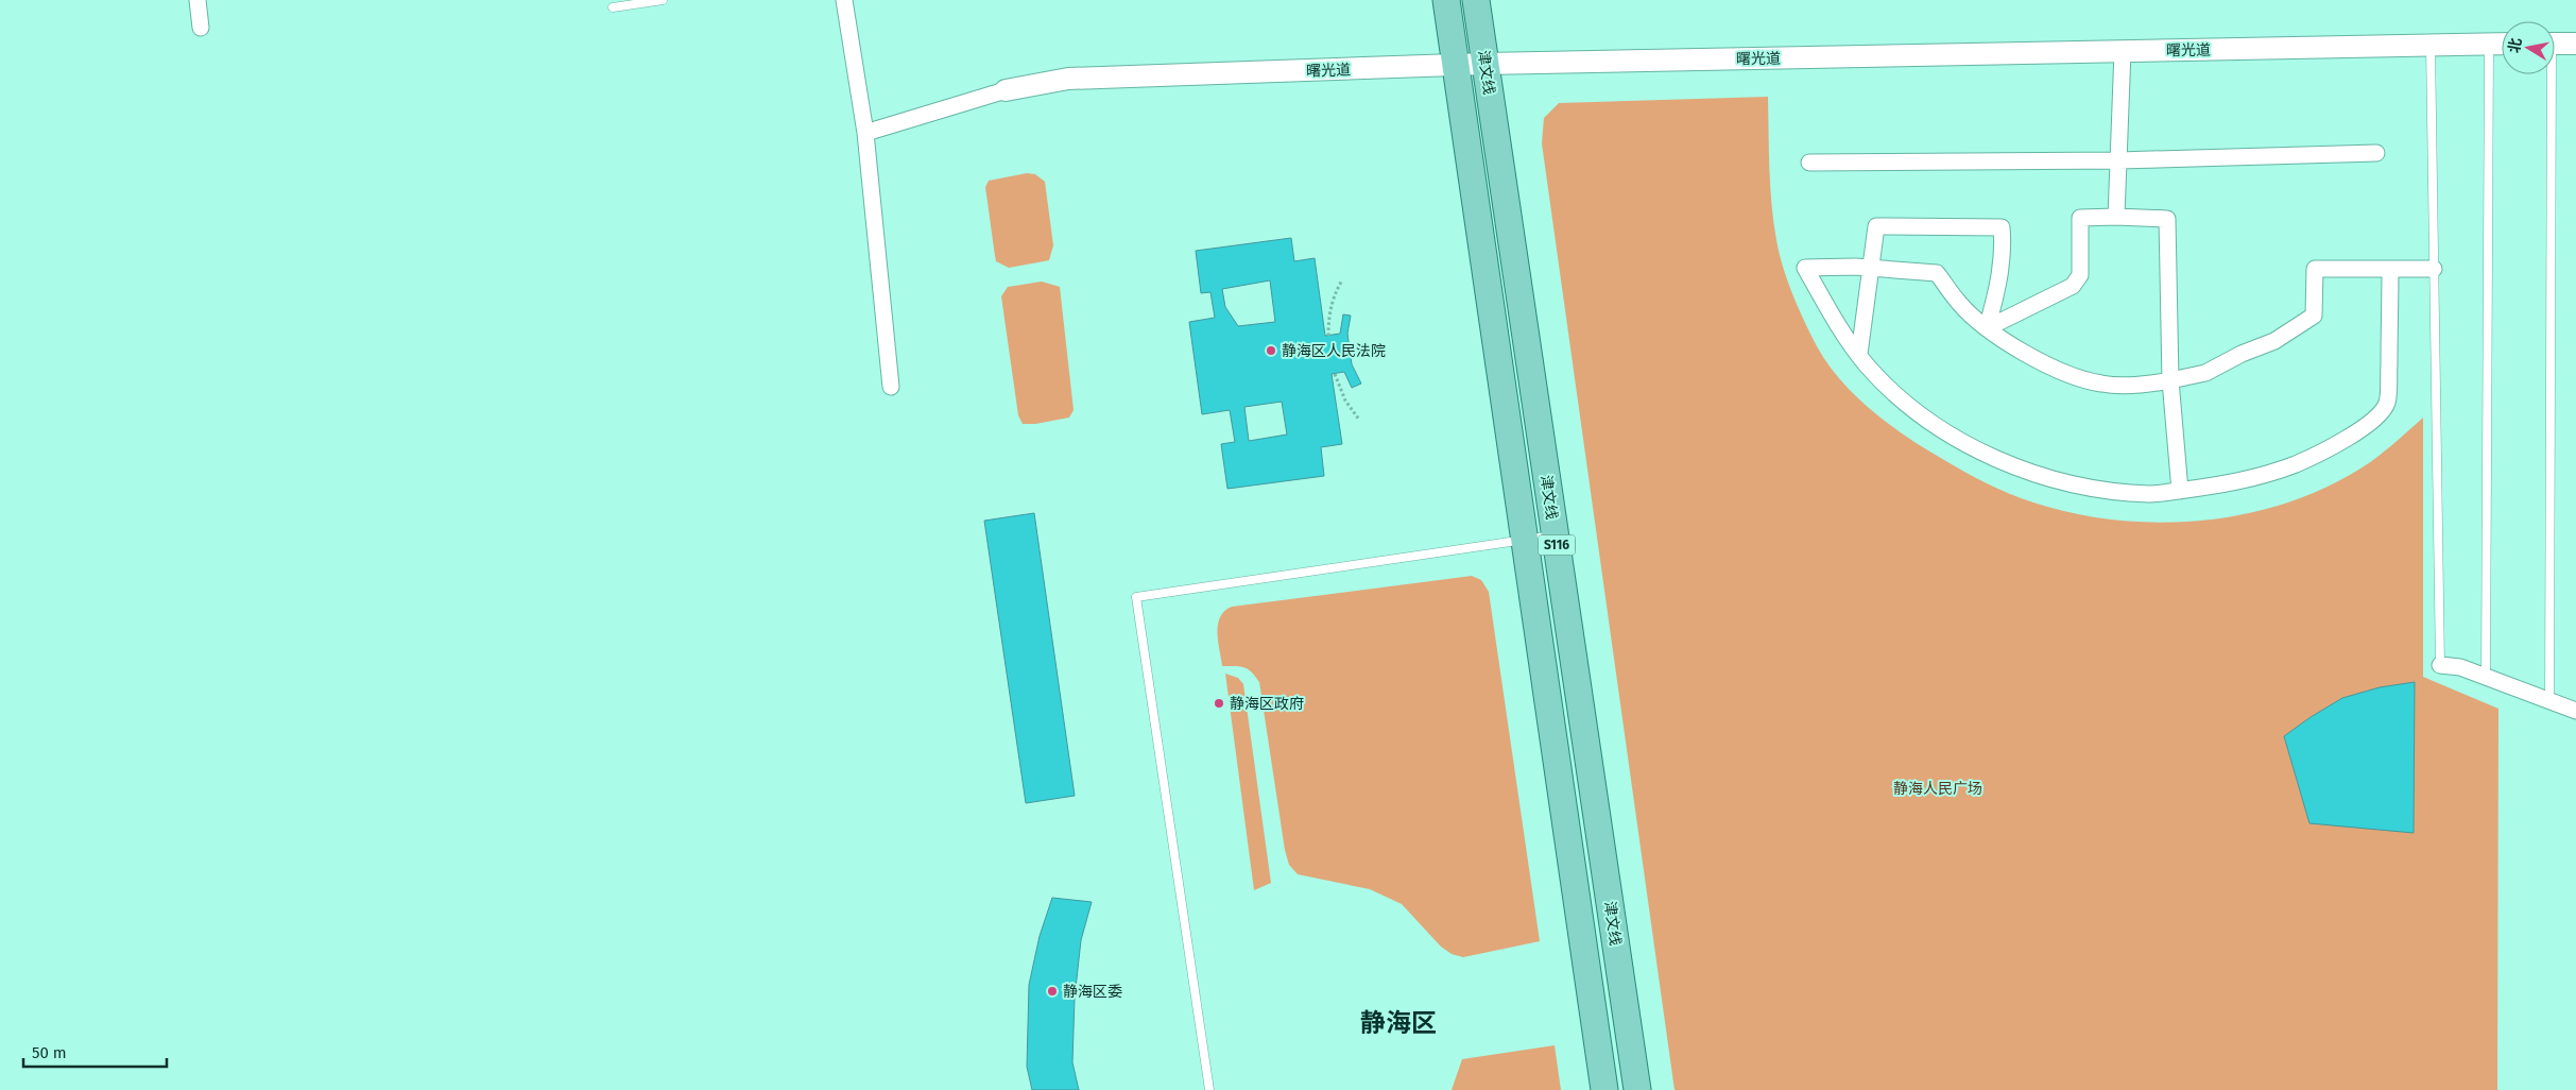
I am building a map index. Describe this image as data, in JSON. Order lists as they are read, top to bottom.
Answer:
{
  "streets": {
    "main road": ["津文线", "S116"],
    "street": ["曙光道"]
  },
  "crossings": [
    ["曙光道", "津文线"]
  ],
  "districts": ["静海区"],
  "parks": ["静海人民广场"],
  "places": ["静海区人民法院", "静海区政府", "静海区委"],
  "scale_bar": "50 m",
  "north": "left"
}
